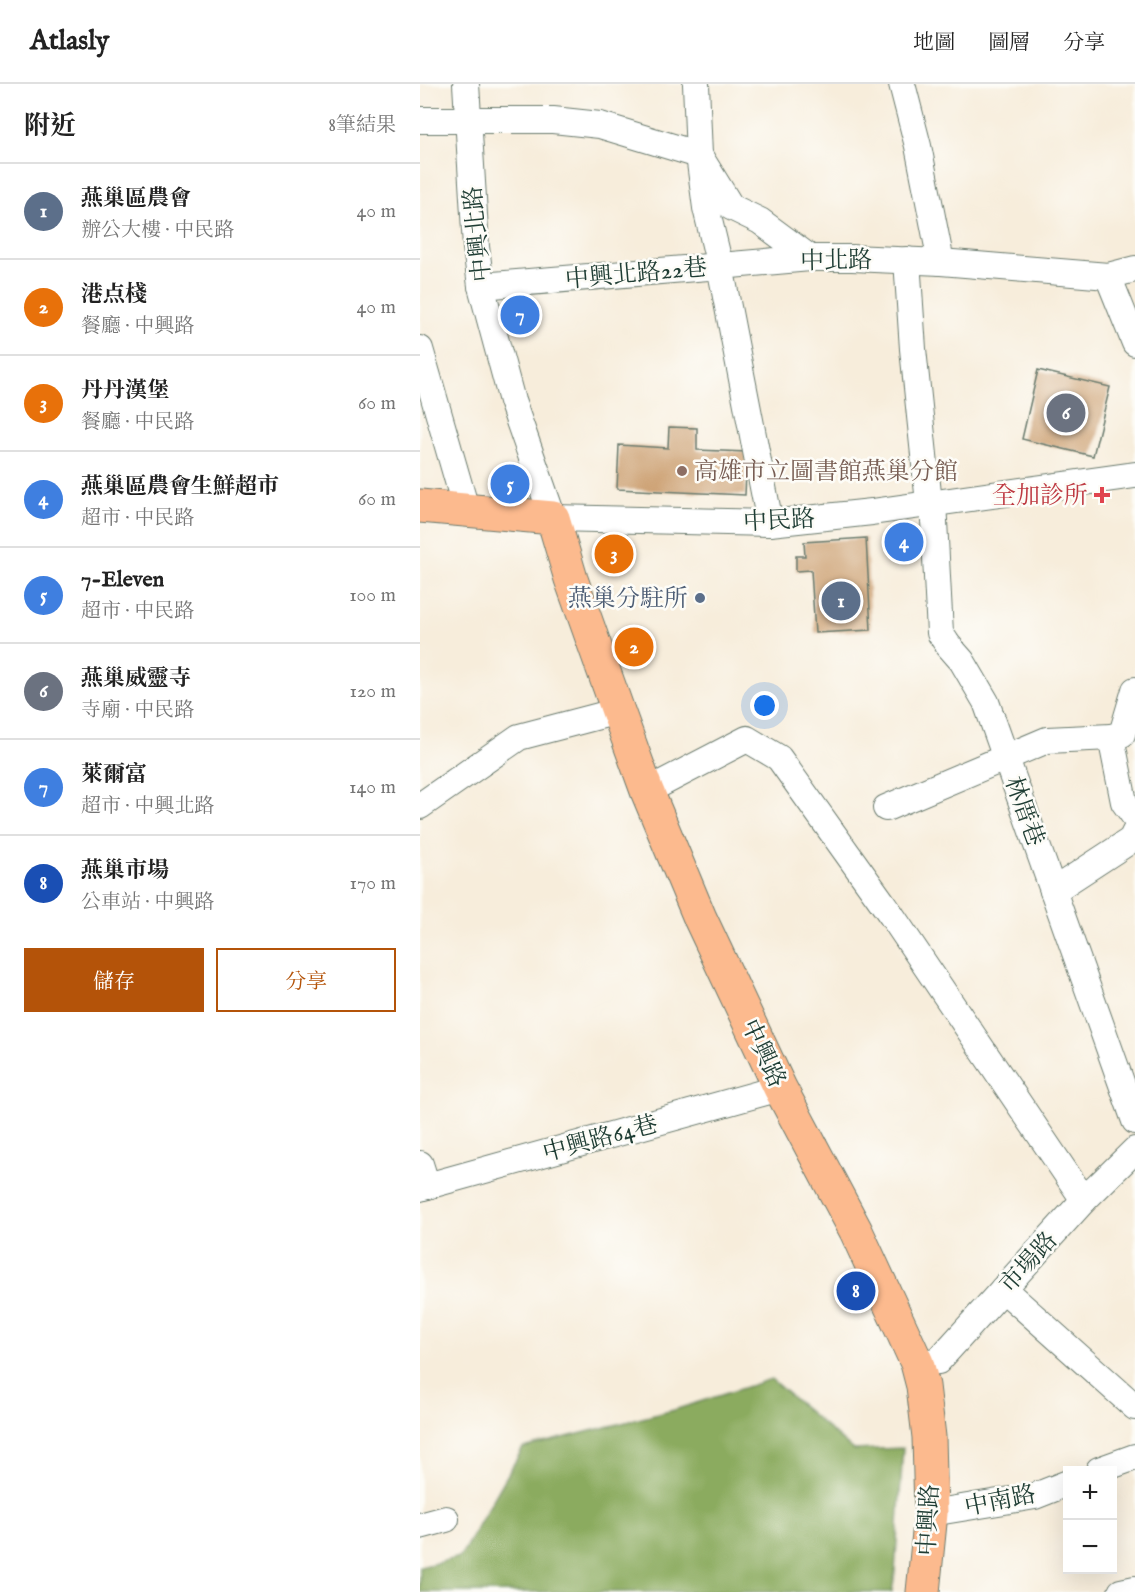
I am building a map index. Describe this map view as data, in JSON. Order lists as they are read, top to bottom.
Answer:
{
  "streets": {
    "main road": ["中民路", "中興路"],
    "street": [
      "中興北路",
      "中北路",
      "中興北路22巷",
      "林厝巷",
      "中興路64巷",
      "市場路",
      "中南路"
    ]
  },
  "crossings": [
    ["中興北路", "中興北路22巷"],
    ["中興北路", "中民路"],
    ["中興北路", "中興路"],
    ["中北路", "中興北路22巷"],
    ["中北路", "林厝巷"],
    ["中民路", "林厝巷"],
    ["中民路", "中興路"],
    ["中興路", "中興路64巷"],
    ["中興路", "市場路"],
    ["中興路", "中南路"]
  ],
  "places": {
    "other": ["高雄市立圖書館燕巢分館", "燕巢分駐所"],
    "health": ["全加診所"]
  },
  "page": {
    "header": "Atlasly",
    "nav": ["地圖", "圖層", "分享"],
    "heading": ["附近", "8筆結果"],
    "list": [
      {
        "mark": "1",
        "name": "燕巢區農會",
        "note": "辦公大樓 · 中民路",
        "value": "40 m"
      },
      {
        "mark": "2",
        "name": "港点棧",
        "note": "餐廳 · 中興路",
        "value": "40 m"
      },
      {
        "mark": "3",
        "name": "丹丹漢堡",
        "note": "餐廳 · 中民路",
        "value": "60 m"
      },
      {
        "mark": "4",
        "name": "燕巢區農會生鮮超市",
        "note": "超市 · 中民路",
        "value": "60 m"
      },
      {
        "mark": "5",
        "name": "7-Eleven",
        "note": "超市 · 中民路",
        "value": "100 m"
      },
      {
        "mark": "6",
        "name": "燕巢威靈寺",
        "note": "寺廟 · 中民路",
        "value": "120 m"
      },
      {
        "mark": "7",
        "name": "萊爾富",
        "note": "超市 · 中興北路",
        "value": "140 m"
      },
      {
        "mark": "8",
        "name": "燕巢市場",
        "note": "公車站 · 中興路",
        "value": "170 m"
      }
    ],
    "pins": [
      "7",
      "6",
      "5",
      "4",
      "3",
      "1",
      "2",
      "8"
    ],
    "buttons": ["儲存", "分享"],
    "map_buttons": ["+", "−"]
  }
}
